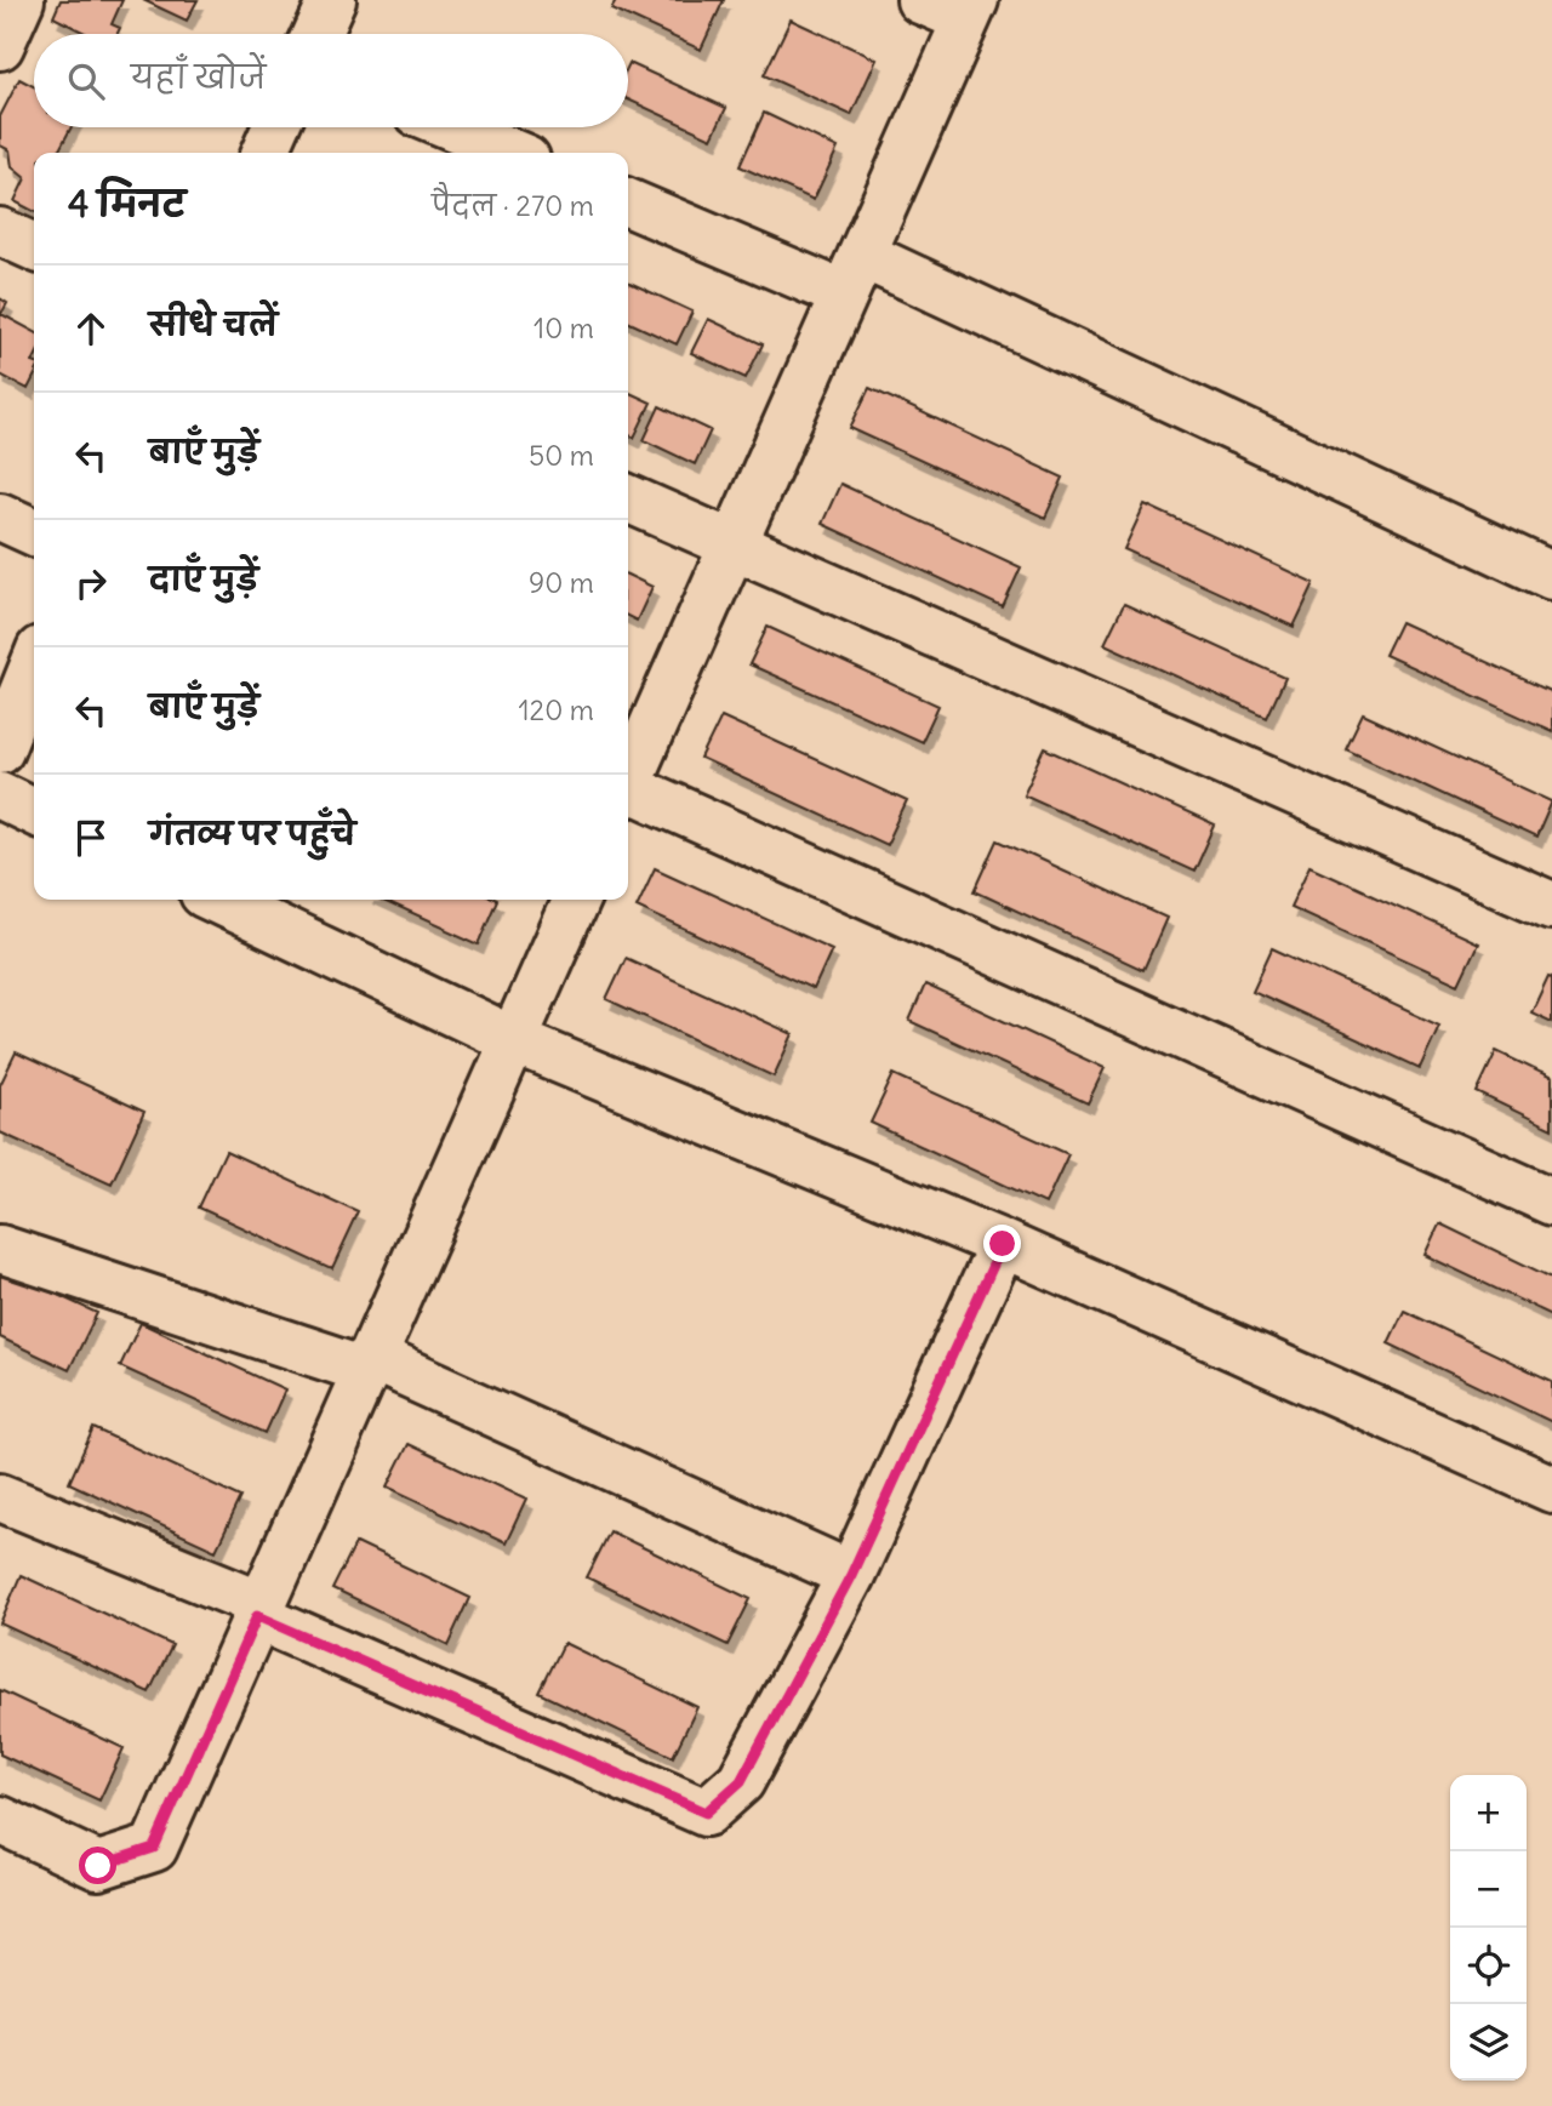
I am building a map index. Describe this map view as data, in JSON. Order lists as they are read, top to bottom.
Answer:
{
  "page": {
    "search": "यहाँ खोजें",
    "heading": ["4 मिनट", "पैदल · 270 m"],
    "list": [
      ["सीधे चलें", "10 m"],
      ["बाएँ मुड़ें", "50 m"],
      ["दाएँ मुड़ें", "90 m"],
      ["बाएँ मुड़ें", "120 m"],
      "गंतव्य पर पहुँचे"
    ],
    "map_buttons": ["+", "−"]
  }
}
